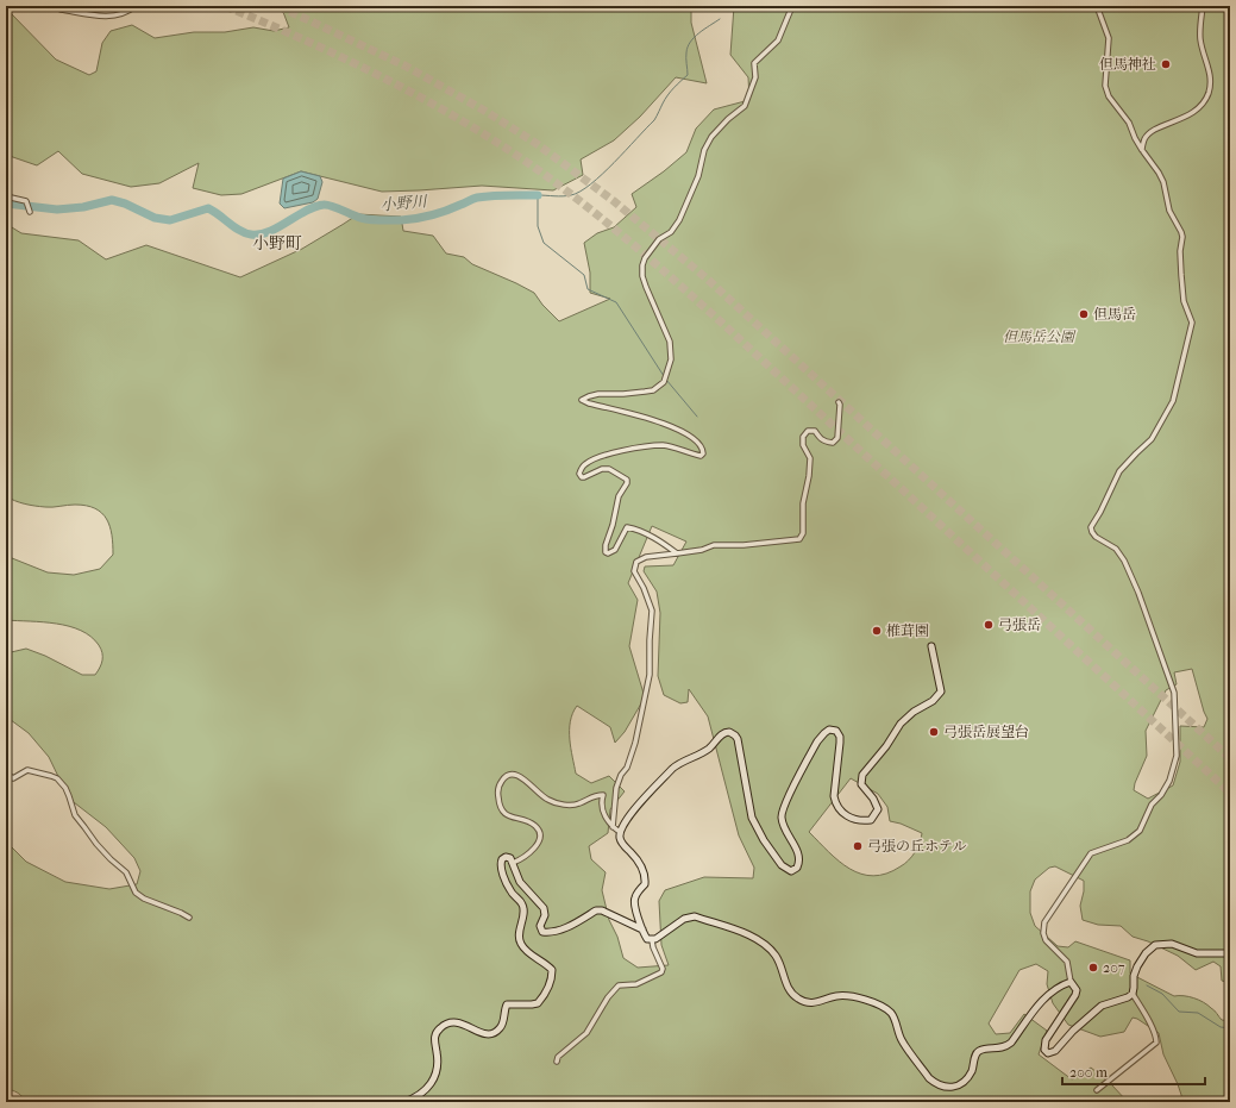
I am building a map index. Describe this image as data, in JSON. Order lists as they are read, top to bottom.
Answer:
{
  "districts": ["小野町"],
  "water": ["小野川"],
  "parks": ["但馬岳公園"],
  "places": [
    "但馬神社",
    "但馬岳",
    "弓張岳",
    "椎茸園",
    "弓張岳展望台",
    "弓張の丘ホテル",
    "207"
  ],
  "scale_bar": "200 m"
}
